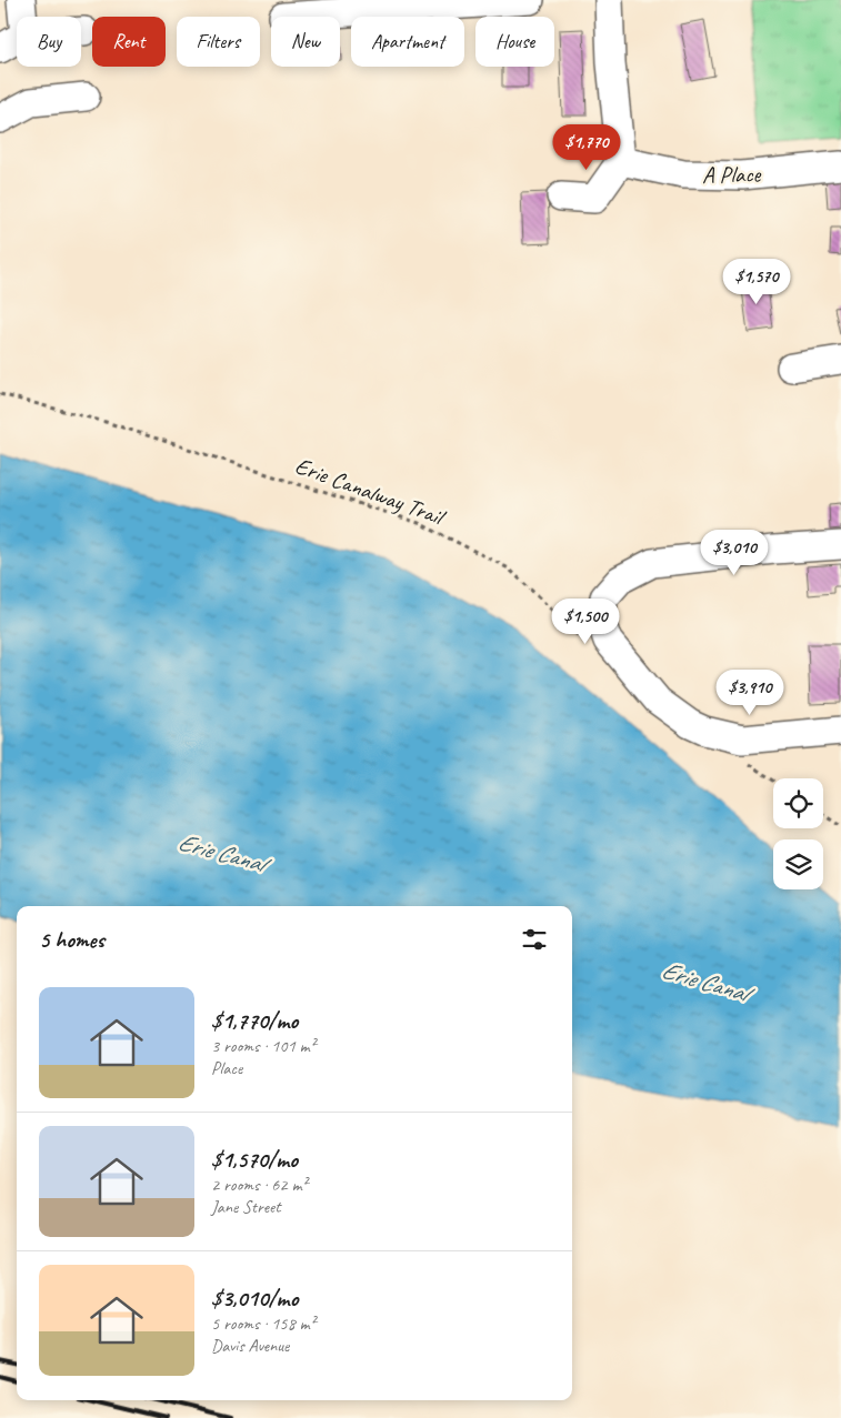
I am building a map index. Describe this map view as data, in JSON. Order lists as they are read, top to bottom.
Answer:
{
  "streets": {
    "street": ["A Place"],
    "path": ["Erie Canalway Trail"]
  },
  "water": ["Erie Canal"],
  "page": {
    "chip": [
      "Buy",
      "Rent",
      "Filters",
      "New",
      "Apartment",
      "House"
    ],
    "price": [
      "$1,770",
      "$1,570",
      "$3,010",
      "$1,500",
      "$3,910"
    ],
    "heading": "5 homes",
    "list": [
      {
        "name": "$1,770/mo",
        "note": "3 rooms · 101 m² · Place"
      },
      {
        "name": "$1,570/mo",
        "note": "2 rooms · 62 m² · Jane Street"
      },
      {
        "name": "$3,010/mo",
        "note": "5 rooms · 158 m² · Davis Avenue"
      }
    ]
  }
}
